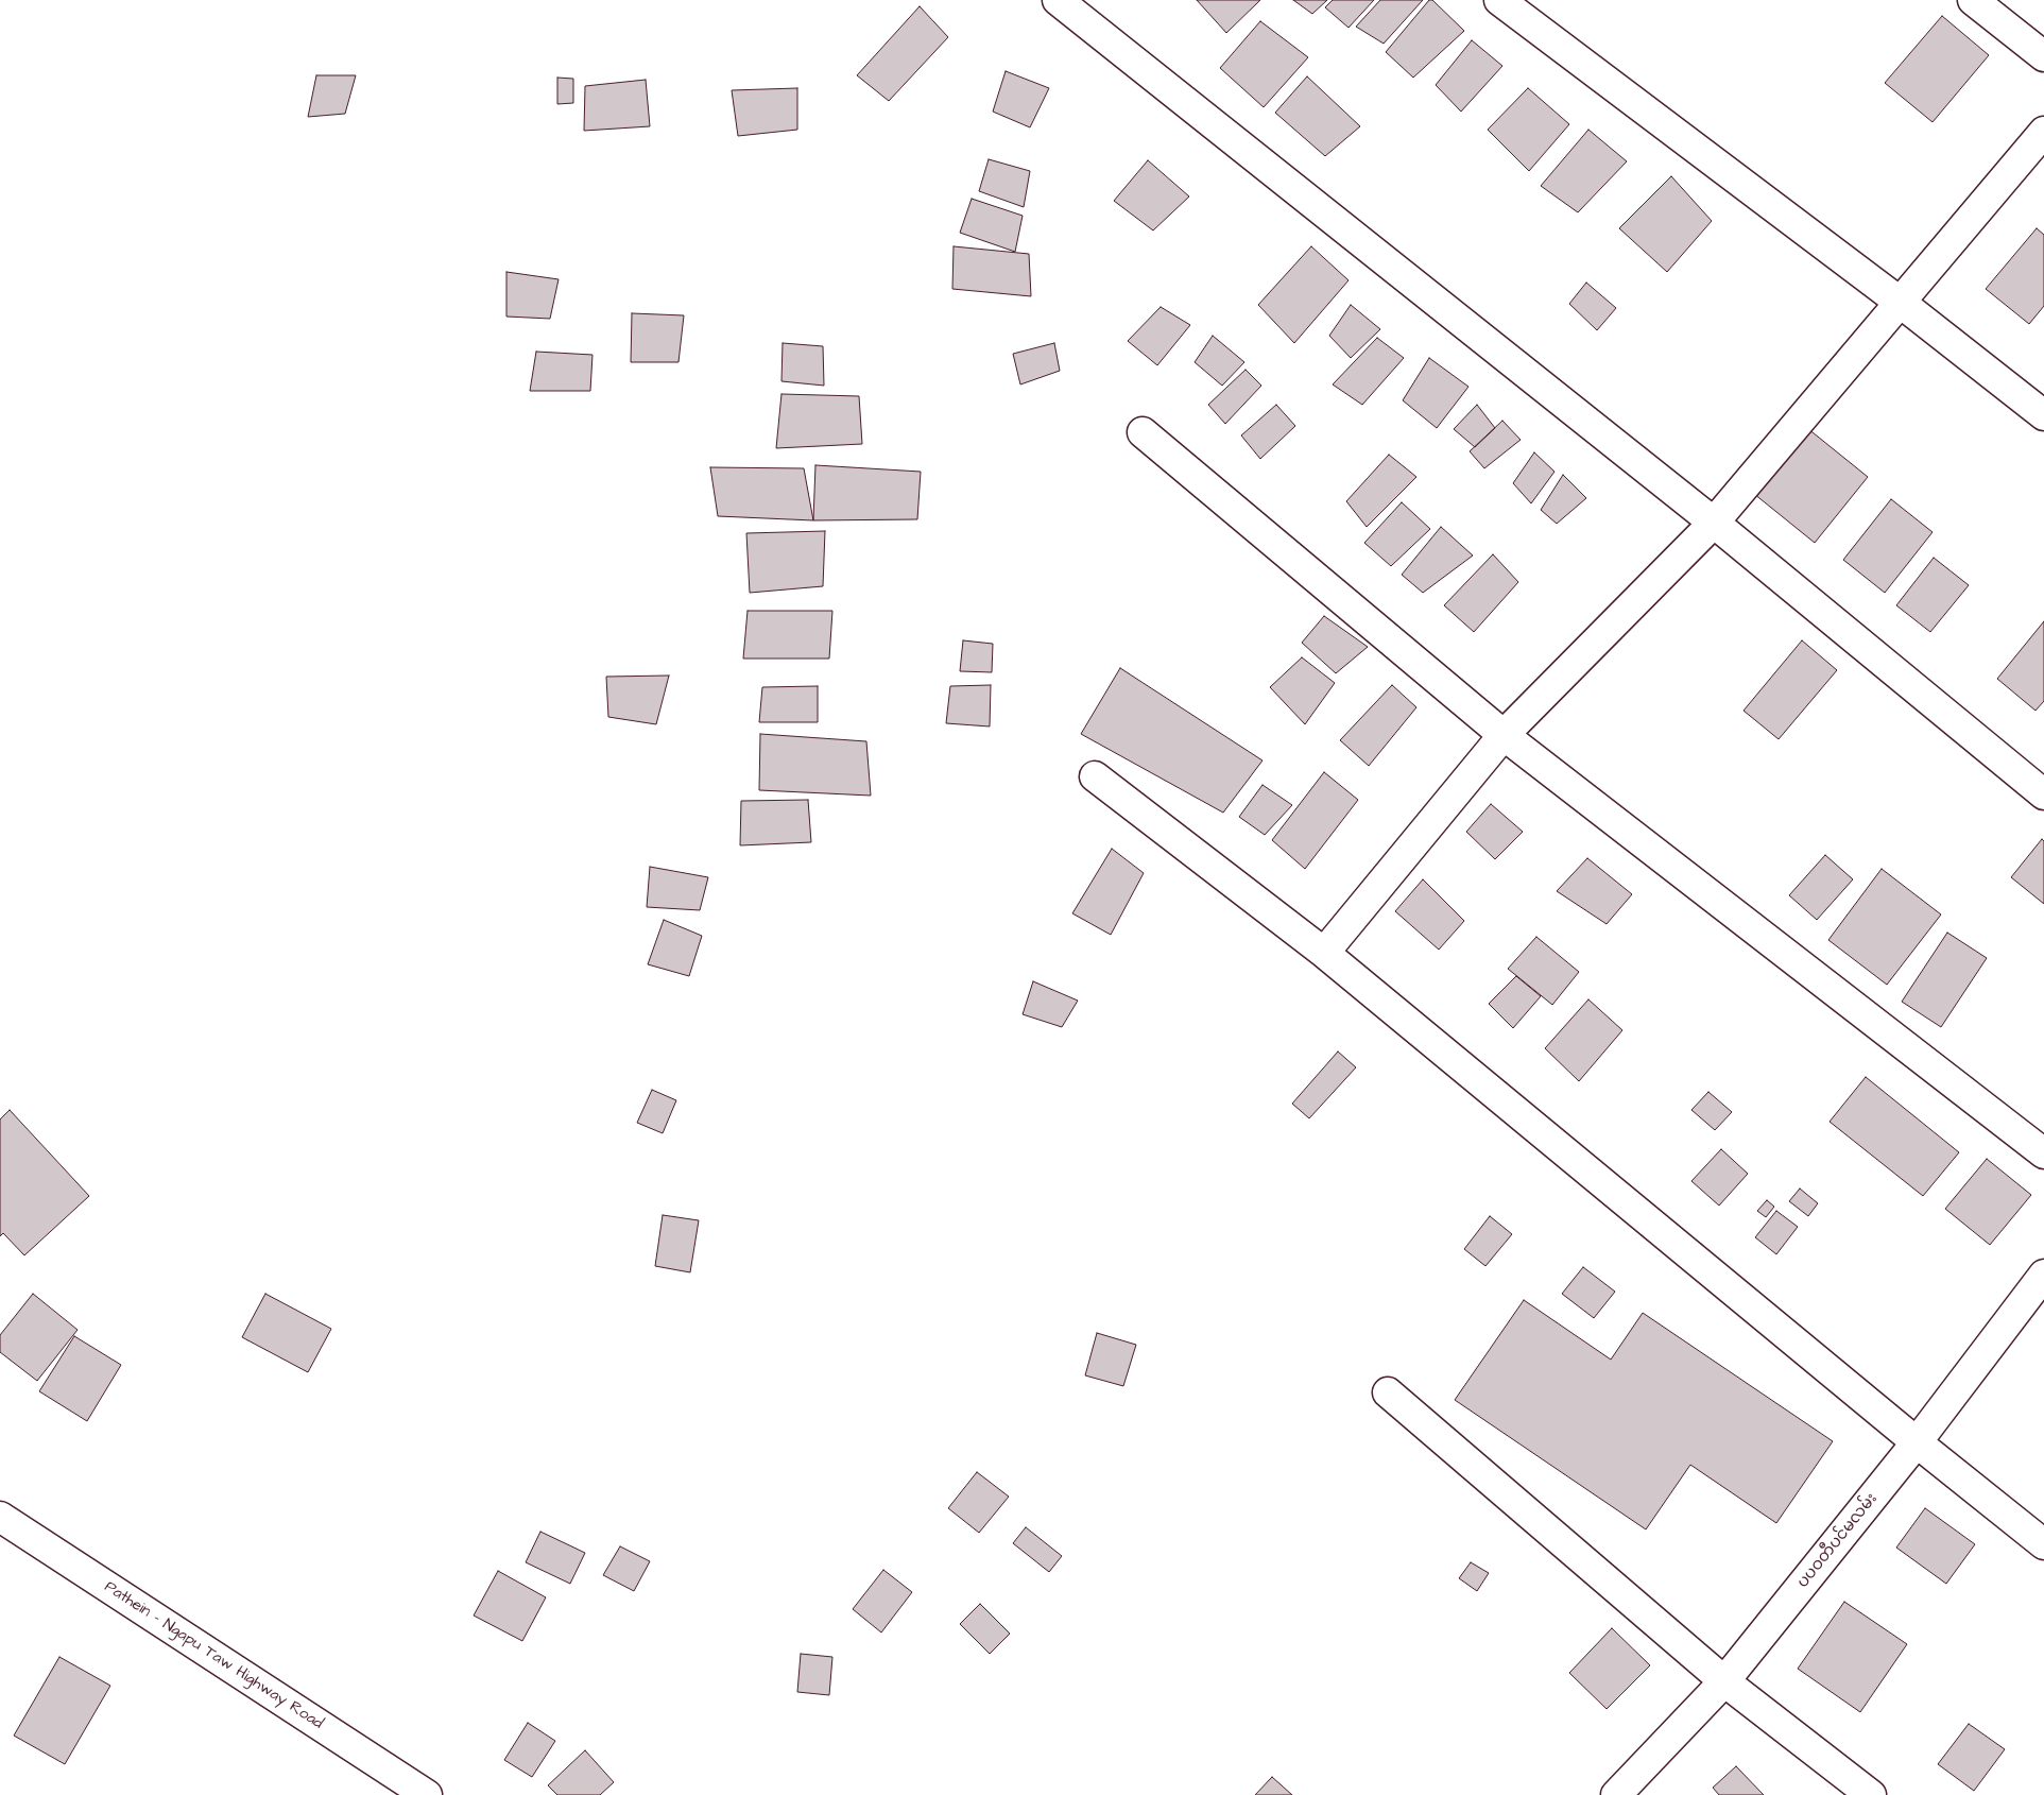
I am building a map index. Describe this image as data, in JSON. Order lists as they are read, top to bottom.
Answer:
{
  "streets": {
    "street": ["ပပဝတီပင်မလမ်း", "Pathein - Ngapu Taw Highway Road"]
  }
}
